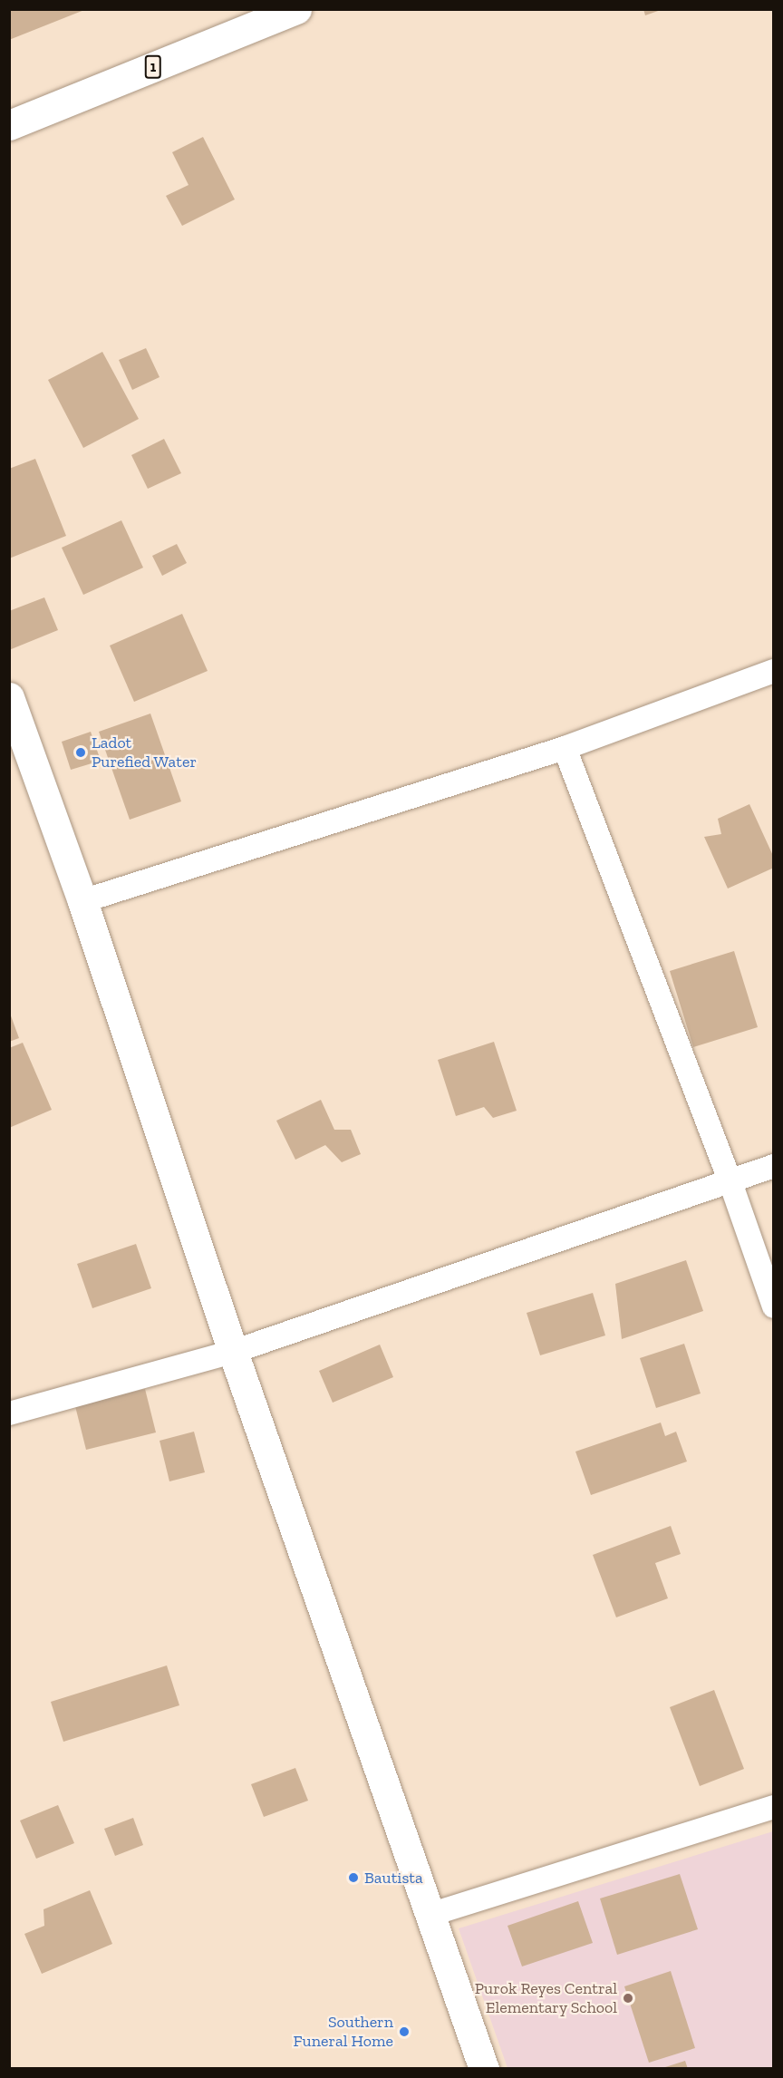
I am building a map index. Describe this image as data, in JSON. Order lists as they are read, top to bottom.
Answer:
{
  "streets": {
    "main road": ["1"]
  },
  "places": [
    "Ladot Purefied Water",
    "Bautista",
    "Purok Reyes Central Elementary School",
    "Southern Funeral Home"
  ]
}
